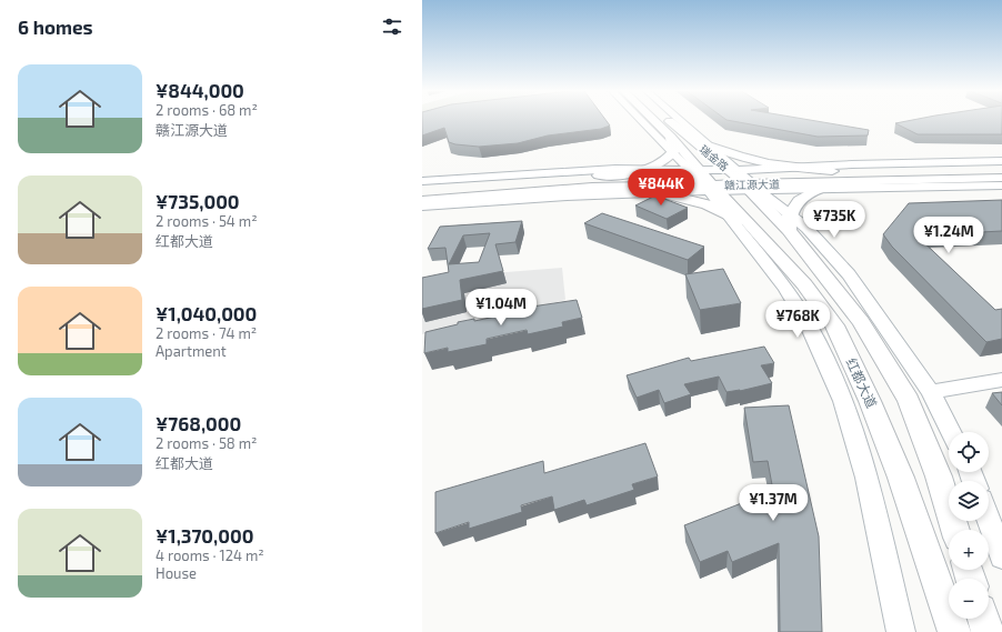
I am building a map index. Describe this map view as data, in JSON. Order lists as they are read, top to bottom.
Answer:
{
  "streets": {
    "main road": ["瑞金路", "赣江源大道", "红都大道"]
  },
  "crossings": [
    ["瑞金路", "赣江源大道"],
    ["赣江源大道", "红都大道"]
  ],
  "page": {
    "heading": "6 homes",
    "list": [
      {
        "name": "¥844,000",
        "note": "2 rooms · 68 m² · 赣江源大道"
      },
      {
        "name": "¥735,000",
        "note": "2 rooms · 54 m² · 红都大道"
      },
      {
        "name": "¥1,040,000",
        "note": "2 rooms · 74 m² · Apartment"
      },
      {
        "name": "¥768,000",
        "note": "2 rooms · 58 m² · 红都大道"
      },
      {
        "name": "¥1,370,000",
        "note": "4 rooms · 124 m² · House"
      }
    ],
    "price": [
      "¥844K",
      "¥735K",
      "¥1.24M",
      "¥1.04M",
      "¥768K",
      "¥1.37M"
    ],
    "map_buttons": ["+", "−"]
  }
}
